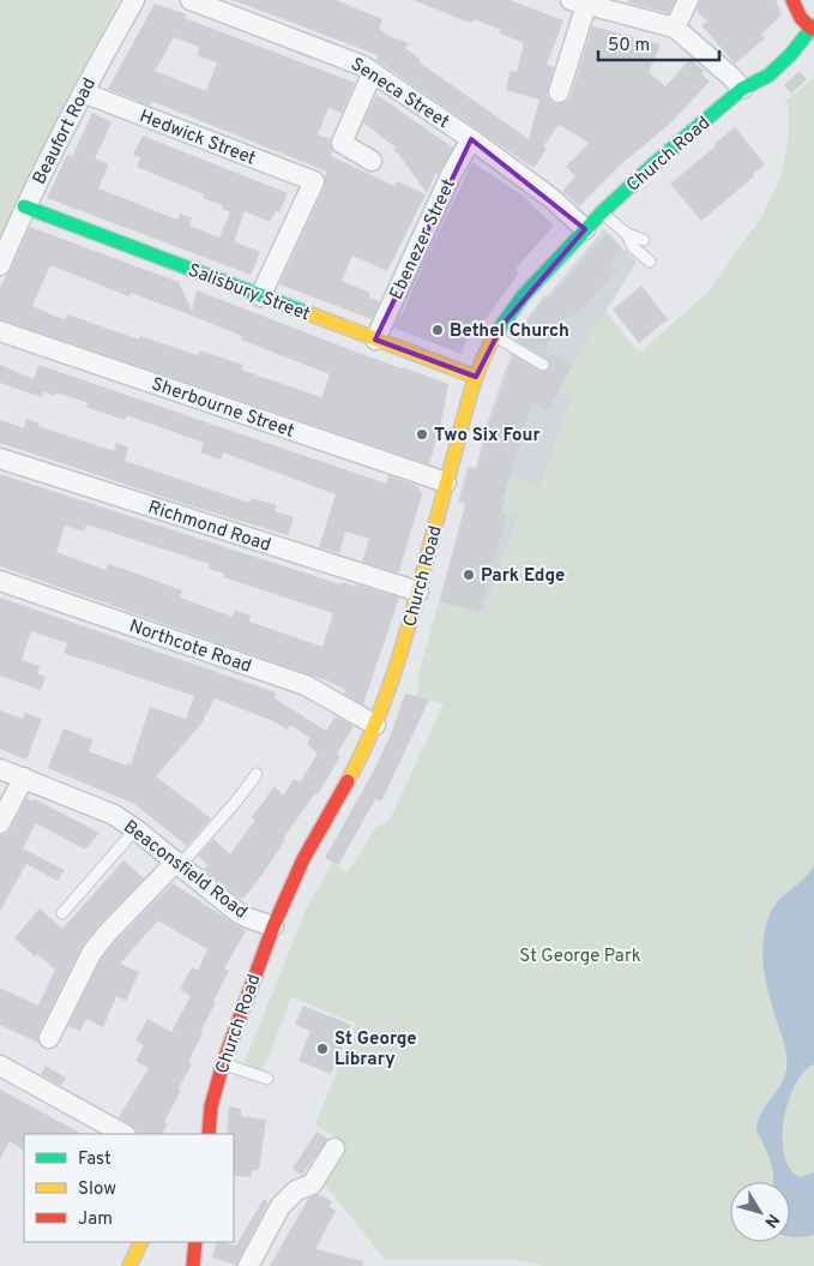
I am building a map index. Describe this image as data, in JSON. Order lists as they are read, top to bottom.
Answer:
{
  "streets": {
    "main road": ["Church Road", "Salisbury Street"],
    "street": [
      "Seneca Street",
      "Beaufort Road",
      "Hedwick Street",
      "Ebenezer Street",
      "Sherbourne Street",
      "Richmond Road",
      "Northcote Road",
      "Beaconsfield Road"
    ]
  },
  "crossings": [
    ["Seneca Street", "Church Road"],
    ["Seneca Street", "Ebenezer Street"],
    ["Beaufort Road", "Hedwick Street"],
    ["Beaufort Road", "Salisbury Street"],
    ["Hedwick Street", "Salisbury Street"],
    ["Church Road", "Salisbury Street"],
    ["Church Road", "Sherbourne Street"],
    ["Church Road", "Richmond Road"],
    ["Church Road", "Northcote Road"],
    ["Church Road", "Beaconsfield Road"],
    ["Ebenezer Street", "Salisbury Street"]
  ],
  "parks": ["St George Park"],
  "places": [
    "Bethel Church",
    "Two Six Four",
    "Park Edge",
    "St George Library"
  ],
  "legend": ["Fast", "Slow", "Jam"],
  "scale_bar": "50 m",
  "north": "bottom right"
}
